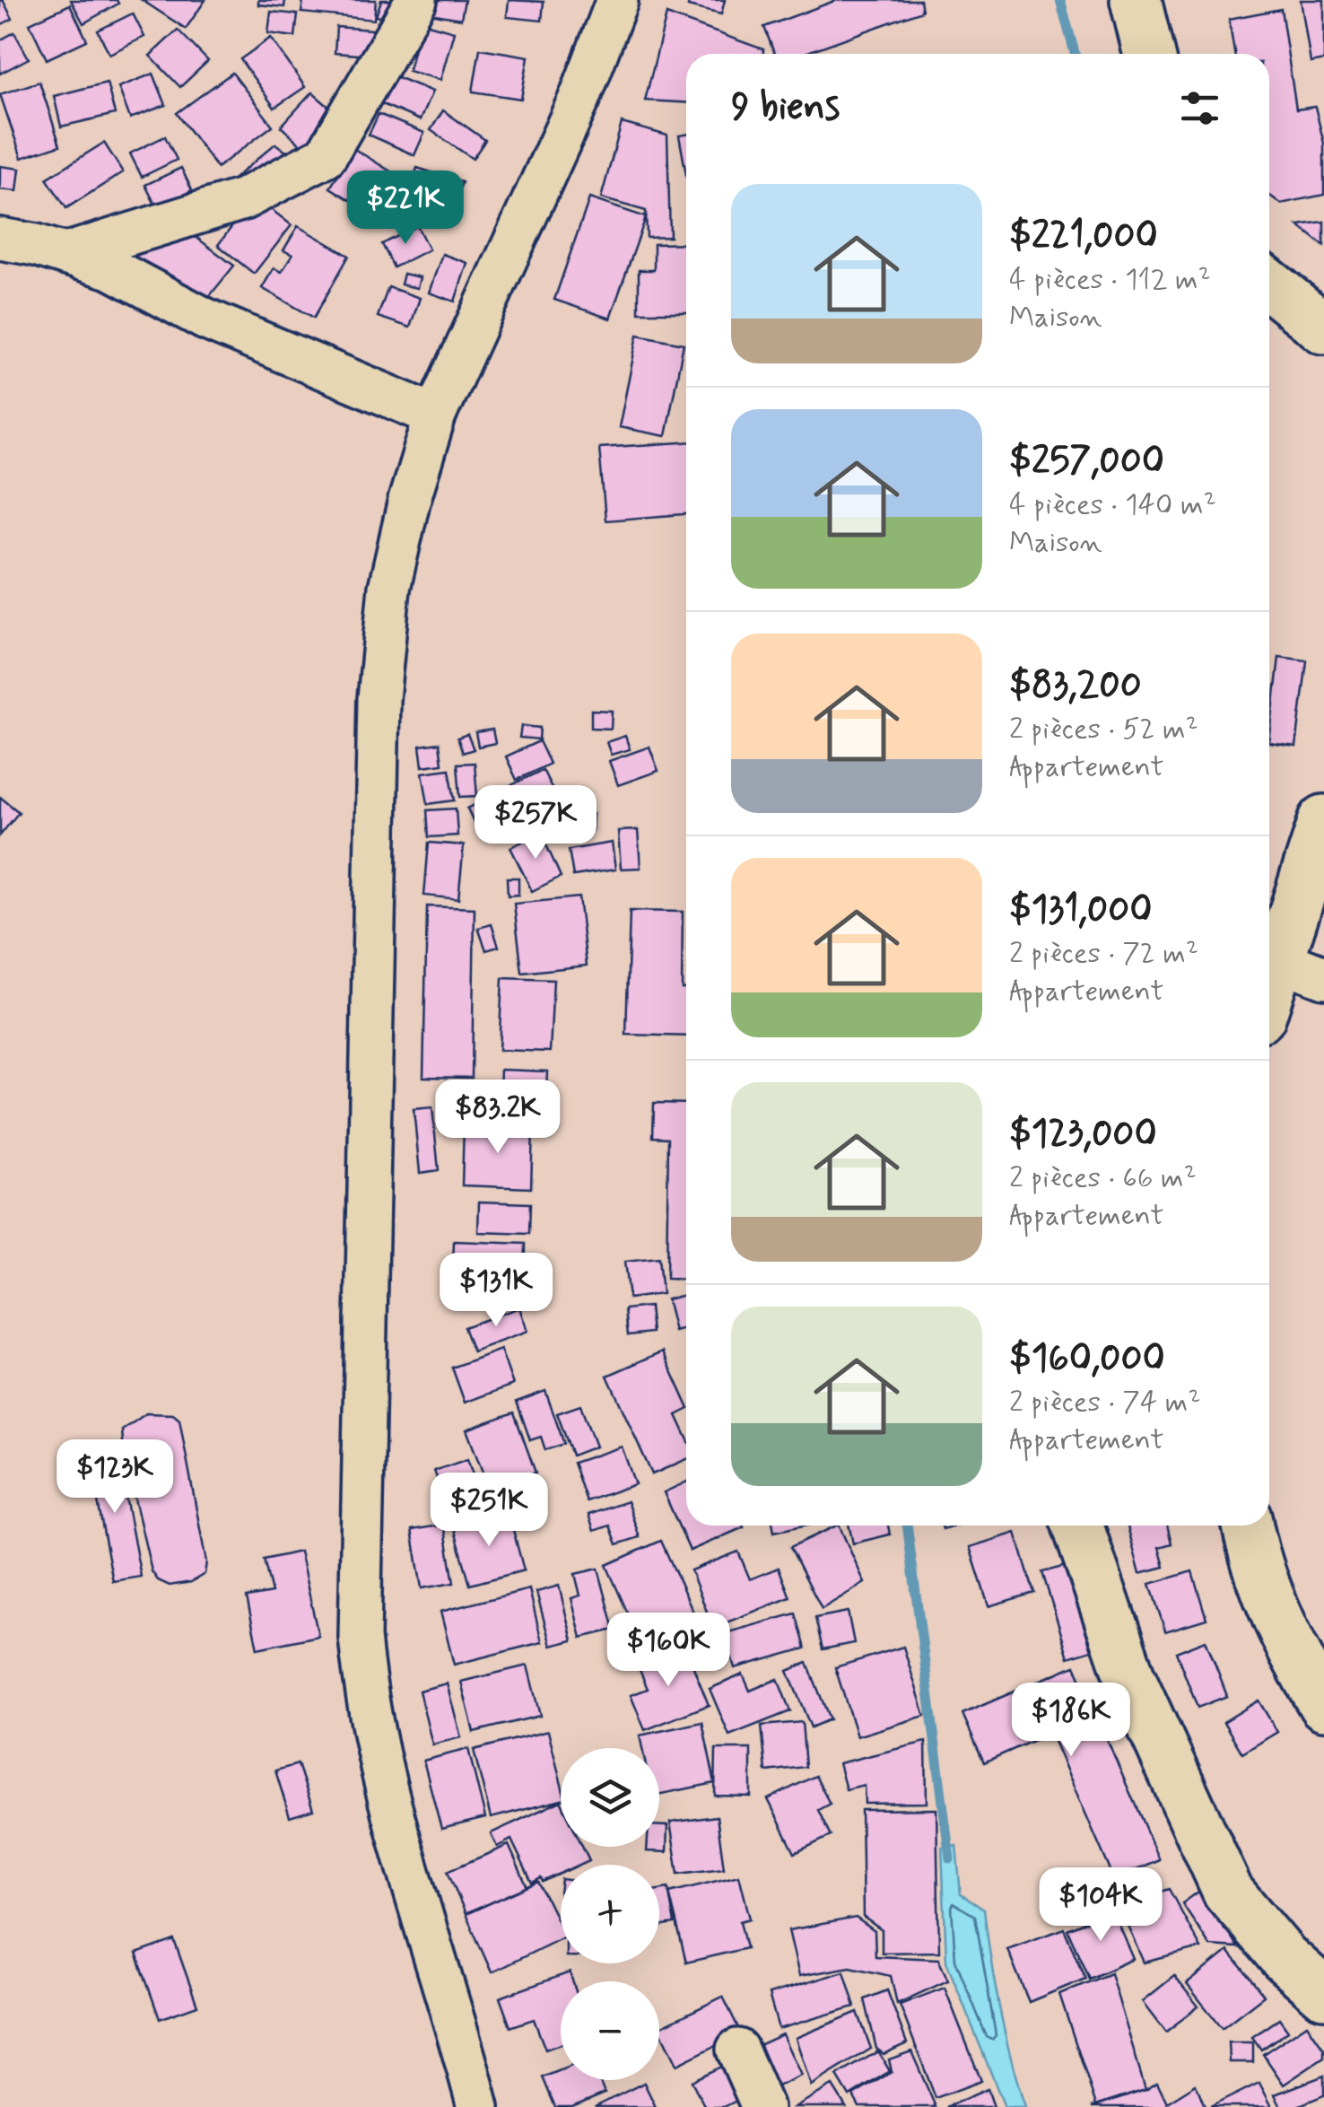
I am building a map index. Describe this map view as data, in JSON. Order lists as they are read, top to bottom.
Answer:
{
  "page": {
    "heading": "9 biens",
    "list": [
      {
        "name": "$221,000",
        "note": "4 pièces · 112 m² · Maison"
      },
      {
        "name": "$257,000",
        "note": "4 pièces · 140 m² · Maison"
      },
      {
        "name": "$83,200",
        "note": "2 pièces · 52 m² · Appartement"
      },
      {
        "name": "$131,000",
        "note": "2 pièces · 72 m² · Appartement"
      },
      {
        "name": "$123,000",
        "note": "2 pièces · 66 m² · Appartement"
      },
      {
        "name": "$160,000",
        "note": "2 pièces · 74 m² · Appartement"
      }
    ],
    "price": [
      "$221K",
      "$257K",
      "$83.2K",
      "$131K",
      "$123K",
      "$251K",
      "$160K",
      "$186K",
      "$104K"
    ],
    "map_buttons": ["+", "−"]
  }
}
